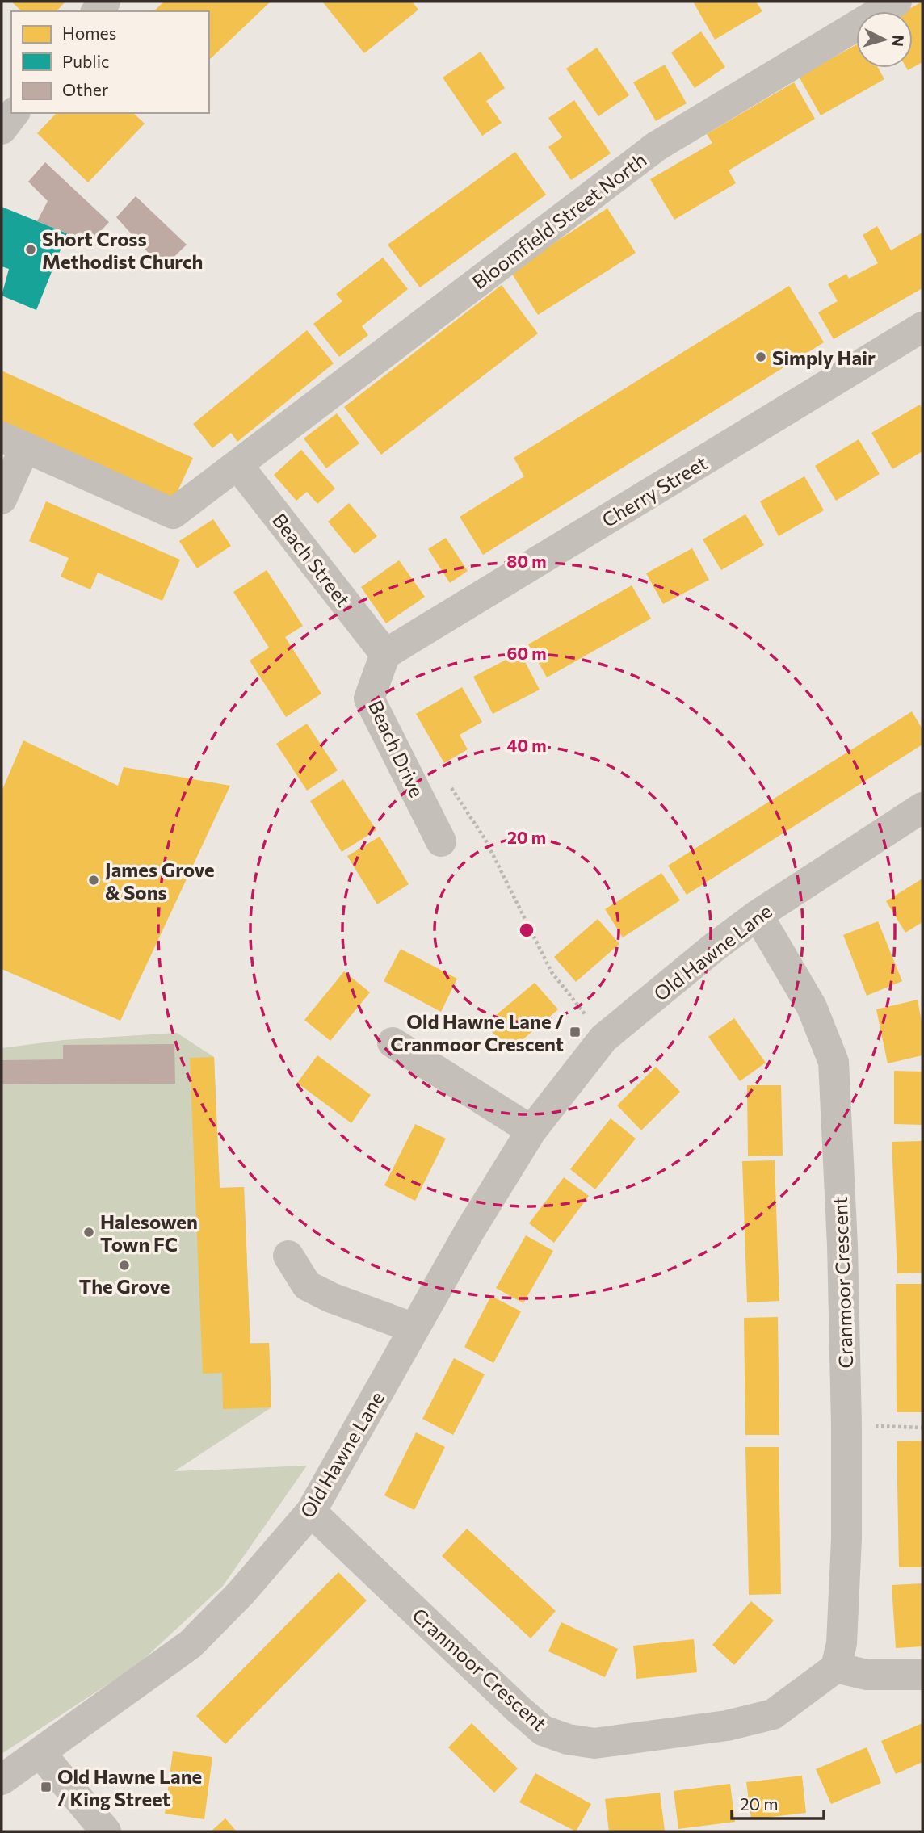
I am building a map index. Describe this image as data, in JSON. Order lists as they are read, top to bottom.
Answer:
{
  "streets": {
    "street": [
      "Bloomfield Street North",
      "Cherry Street",
      "Beach Street",
      "Beach Drive",
      "Old Hawne Lane",
      "Cranmoor Crescent"
    ]
  },
  "crossings": [
    ["Bloomfield Street North", "Beach Street"],
    ["Cherry Street", "Beach Street"],
    ["Cherry Street", "Beach Drive"],
    ["Beach Street", "Beach Drive"],
    ["Old Hawne Lane", "Cranmoor Crescent"]
  ],
  "places": {
    "other": [
      "Short Cross Methodist Church",
      "Simply Hair",
      "James Grove & Sons",
      "Halesowen Town FC",
      "The Grove"
    ],
    "transit": ["Old Hawne Lane / Cranmoor Crescent", "Old Hawne Lane / King Street"]
  },
  "legend": ["Homes", "Public", "Other"],
  "scale_bar": "20 m",
  "north": "right",
  "rings": [
    "80 m",
    "60 m",
    "40 m",
    "20 m"
  ]
}
